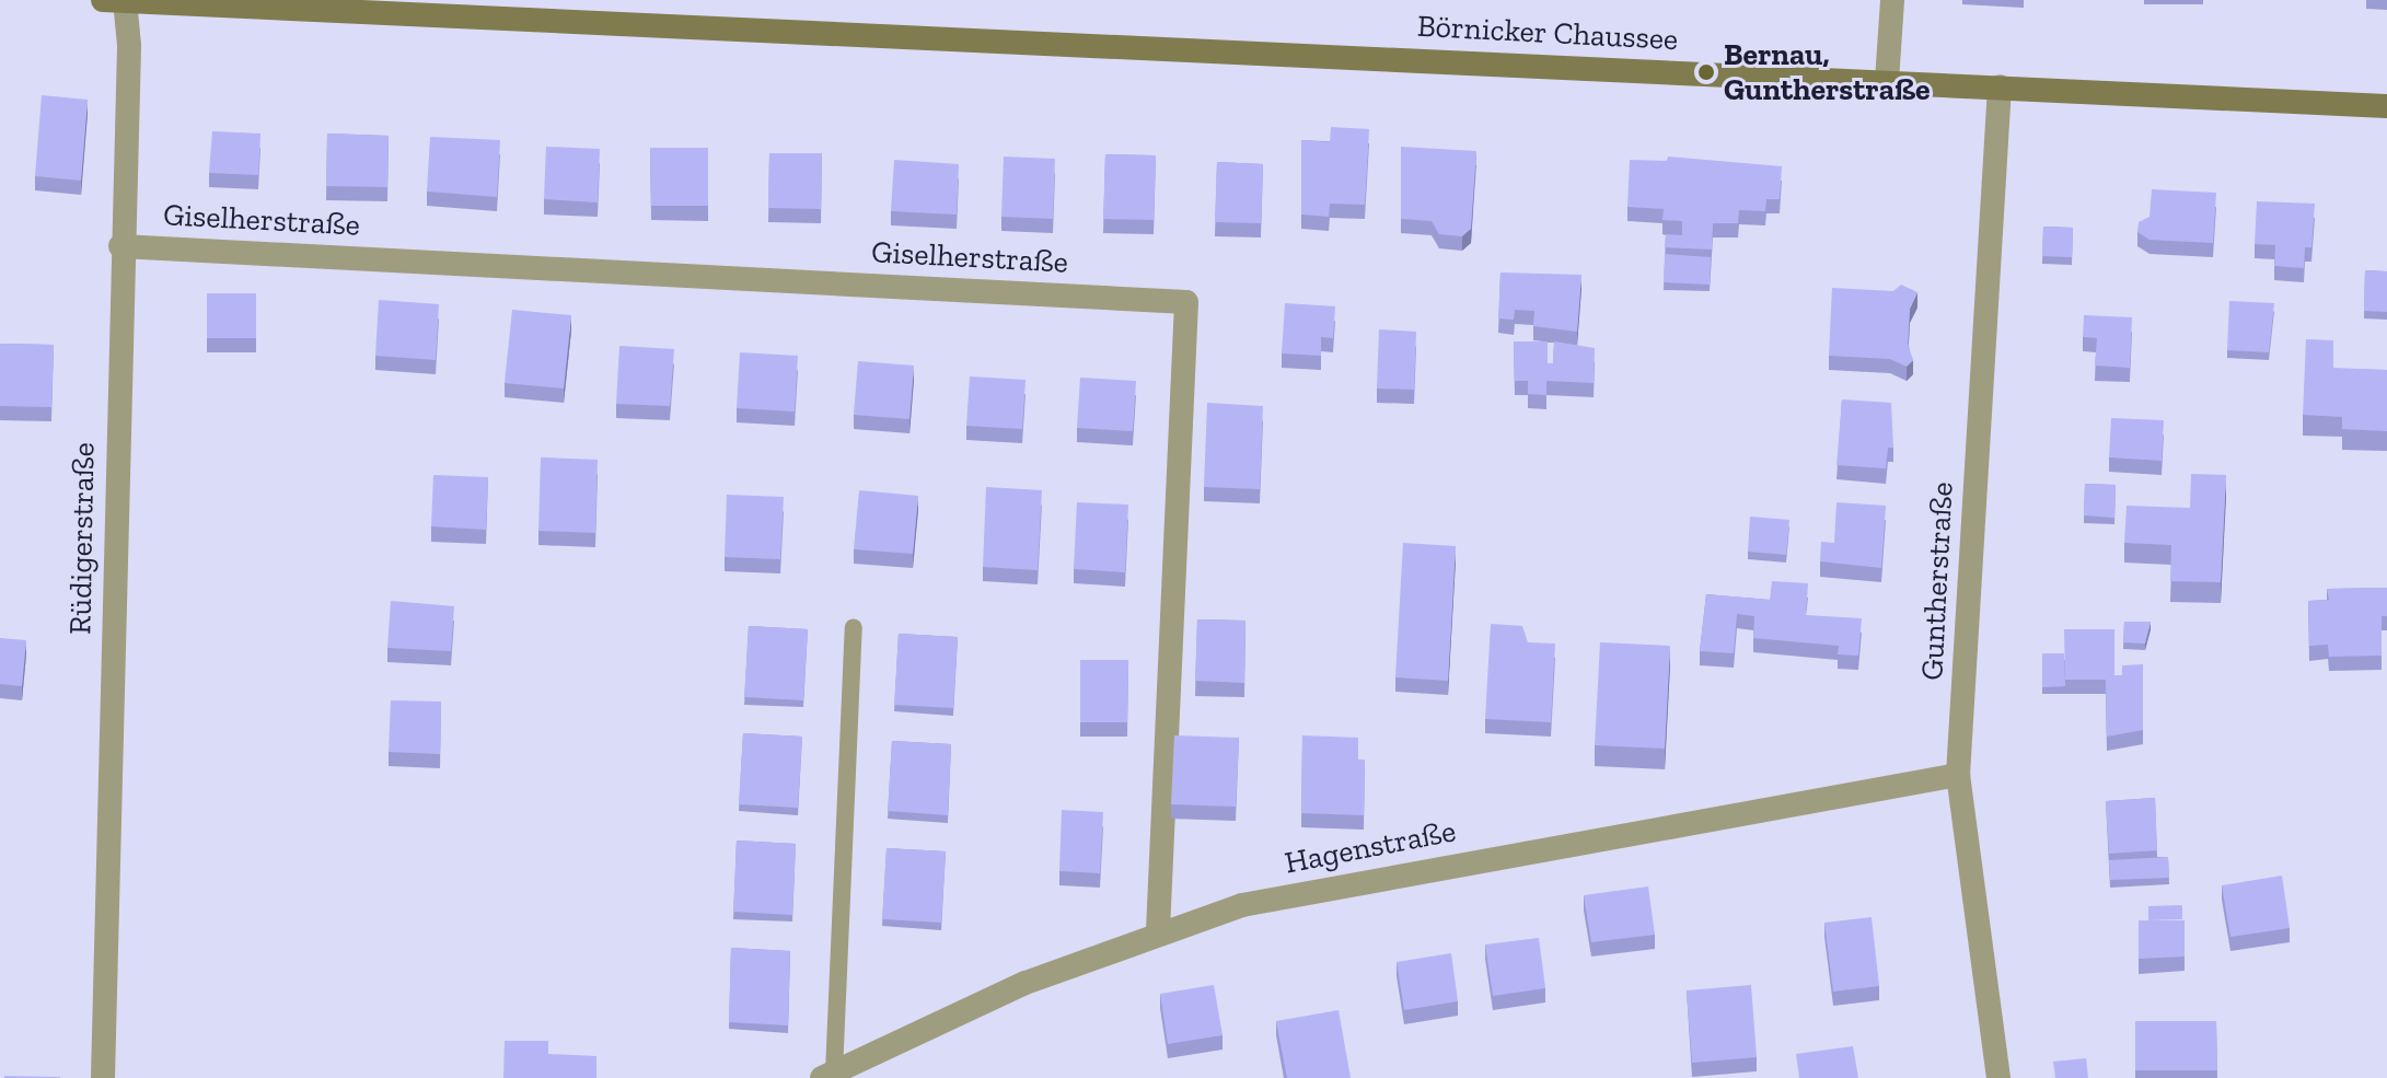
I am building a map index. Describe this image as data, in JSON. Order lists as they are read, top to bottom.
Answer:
{
  "streets": {
    "main road": ["Börnicker Chaussee"],
    "street": [
      "Giselherstraße",
      "Rüdigerstraße",
      "Guntherstraße",
      "Hagenstraße"
    ]
  },
  "crossings": [
    ["Börnicker Chaussee", "Rüdigerstraße"],
    ["Börnicker Chaussee", "Guntherstraße"],
    ["Giselherstraße", "Rüdigerstraße"],
    ["Giselherstraße", "Hagenstraße"],
    ["Guntherstraße", "Hagenstraße"]
  ],
  "places": ["Bernau, Guntherstraße"]
}
